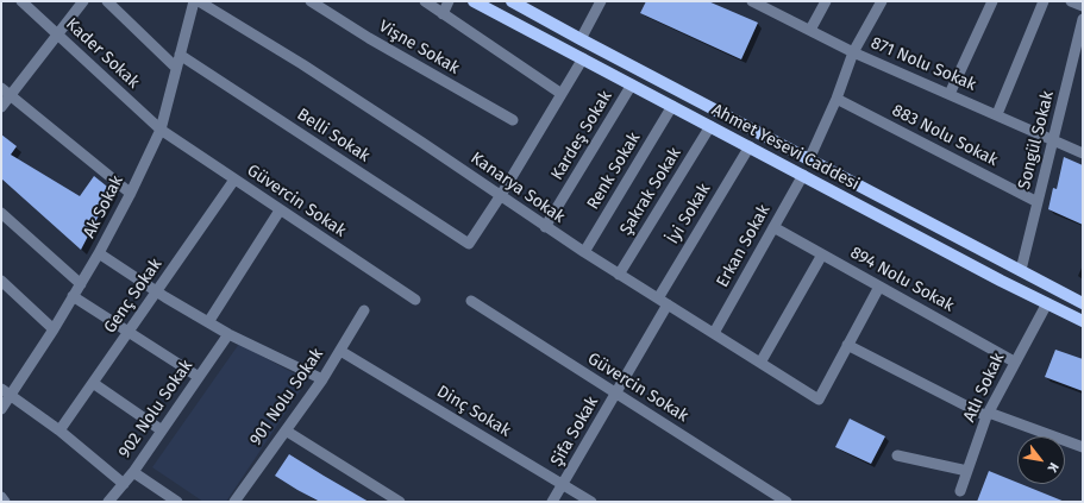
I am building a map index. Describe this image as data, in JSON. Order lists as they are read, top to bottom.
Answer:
{
  "streets": {
    "main road": ["Ahmet Yesevi Caddesi"],
    "street": [
      "Vişne Sokak",
      "Kader Sokak",
      "871 Nolu Sokak",
      "Belli Sokak",
      "Kardeş Sokak",
      "883 Nolu Sokak",
      "Songül Sokak",
      "Renk Sokak",
      "Kanarya Sokak",
      "Şakrak Sokak",
      "Güvercin Sokak",
      "Ak Sokak",
      "İyi Sokak",
      "Erkan Sokak",
      "894 Nolu Sokak",
      "Genç Sokak",
      "Atlı Sokak",
      "901 Nolu Sokak",
      "902 Nolu Sokak",
      "Dinç Sokak",
      "Şifa Sokak"
    ]
  },
  "crossings": [
    ["Kader Sokak", "Güvercin Sokak"],
    ["Kader Sokak", "Ak Sokak"],
    ["871 Nolu Sokak", "Songül Sokak"],
    ["Belli Sokak", "Kanarya Sokak"],
    ["Belli Sokak", "Ak Sokak"],
    ["Kardeş Sokak", "Ahmet Yesevi Caddesi"],
    ["Kardeş Sokak", "Kanarya Sokak"],
    ["883 Nolu Sokak", "Songül Sokak"],
    ["Songül Sokak", "Ahmet Yesevi Caddesi"],
    ["Ahmet Yesevi Caddesi", "Renk Sokak"],
    ["Ahmet Yesevi Caddesi", "Şakrak Sokak"],
    ["Ahmet Yesevi Caddesi", "İyi Sokak"],
    ["Ahmet Yesevi Caddesi", "Erkan Sokak"],
    ["Ahmet Yesevi Caddesi", "Atlı Sokak"],
    ["Renk Sokak", "Kanarya Sokak"],
    ["Kanarya Sokak", "Şakrak Sokak"],
    ["Kanarya Sokak", "İyi Sokak"],
    ["Kanarya Sokak", "Erkan Sokak"],
    ["Kanarya Sokak", "Şifa Sokak"],
    ["Güvercin Sokak", "Ak Sokak"],
    ["Güvercin Sokak", "Genç Sokak"],
    ["Güvercin Sokak", "Şifa Sokak"],
    ["Erkan Sokak", "894 Nolu Sokak"],
    ["894 Nolu Sokak", "Atlı Sokak"],
    ["901 Nolu Sokak", "Dinç Sokak"],
    ["Dinç Sokak", "Şifa Sokak"]
  ],
  "north": "bottom right"
}
